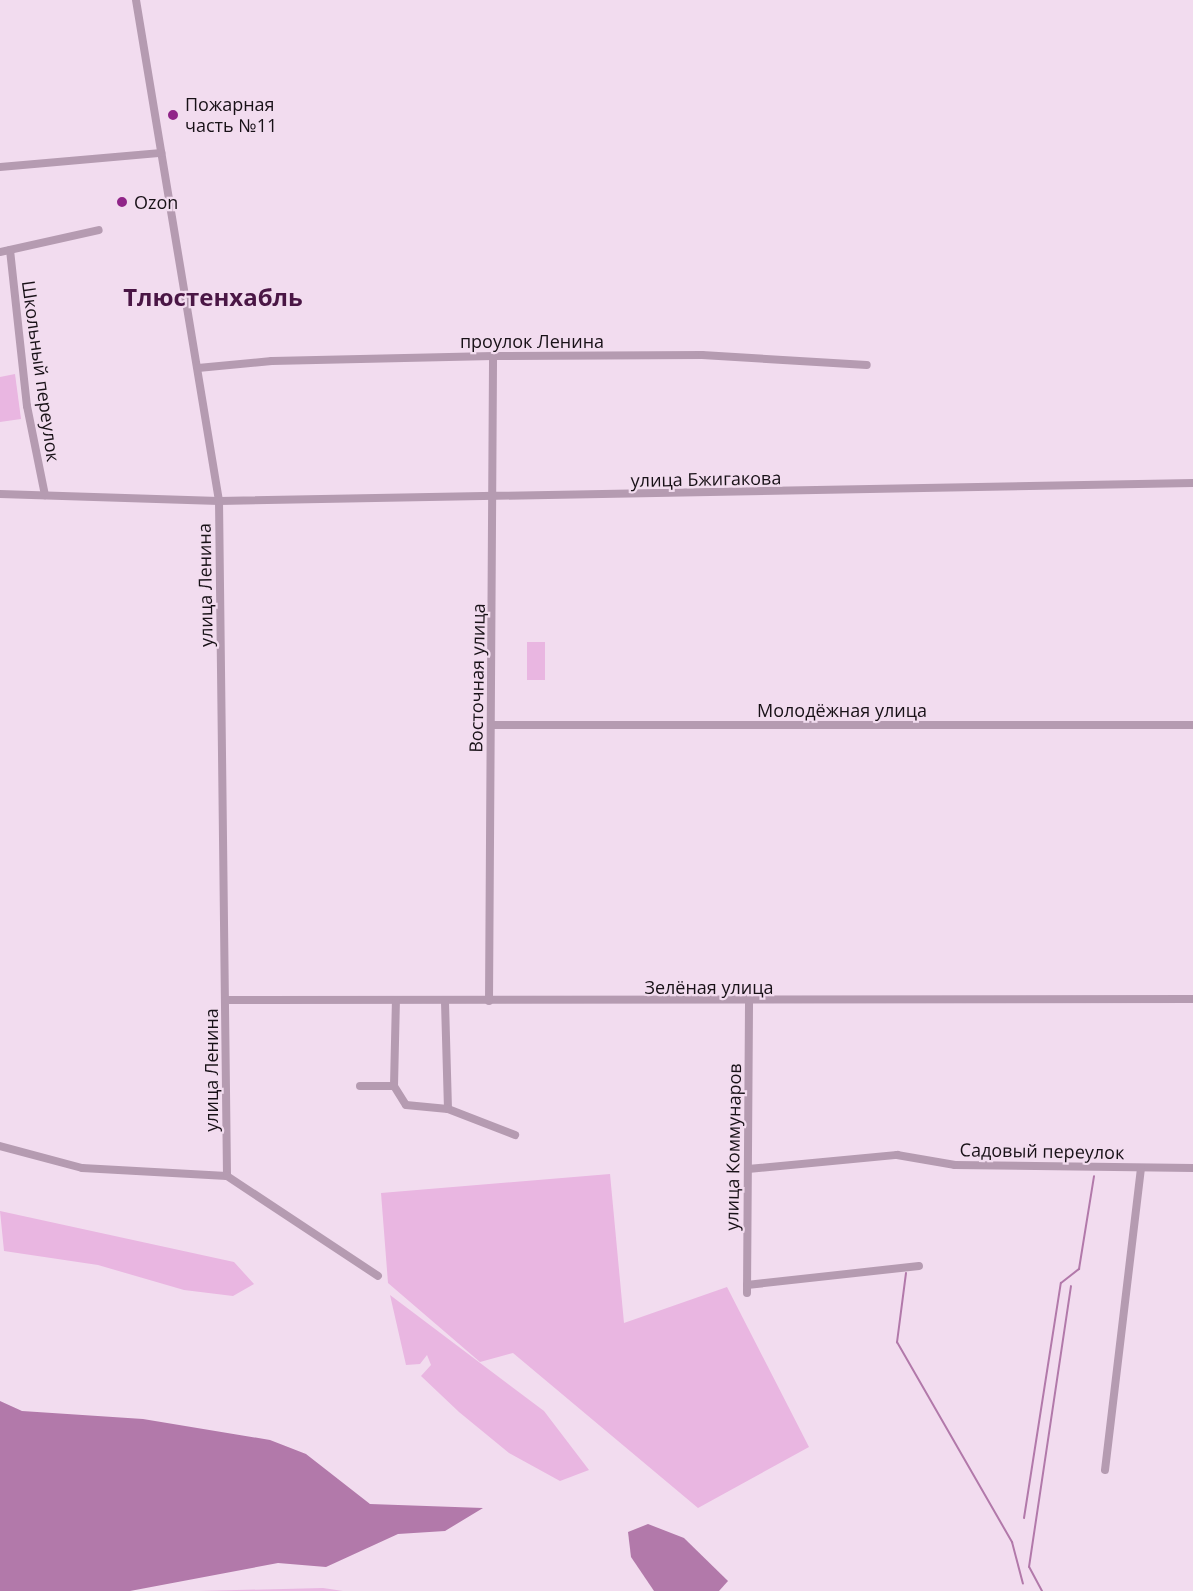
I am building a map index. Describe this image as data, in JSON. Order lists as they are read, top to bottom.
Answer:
{
  "streets": {
    "street": [
      "проулок Ленина",
      "Школьный переулок",
      "улица Бжигакова",
      "улица Ленина",
      "Восточная улица",
      "Молодёжная улица",
      "Зелёная улица",
      "улица Коммунаров",
      "Садовый переулок"
    ]
  },
  "crossings": [
    ["проулок Ленина", "улица Ленина"],
    ["проулок Ленина", "Восточная улица"],
    ["Школьный переулок", "улица Бжигакова"],
    ["улица Бжигакова", "улица Ленина"],
    ["улица Бжигакова", "Восточная улица"],
    ["улица Ленина", "Зелёная улица"],
    ["Восточная улица", "Молодёжная улица"],
    ["Восточная улица", "Зелёная улица"],
    ["Зелёная улица", "улица Коммунаров"],
    ["улица Коммунаров", "Садовый переулок"]
  ],
  "districts": ["Тлюстенхабль"],
  "places": ["Пожарная часть №11", "Ozon"]
}
